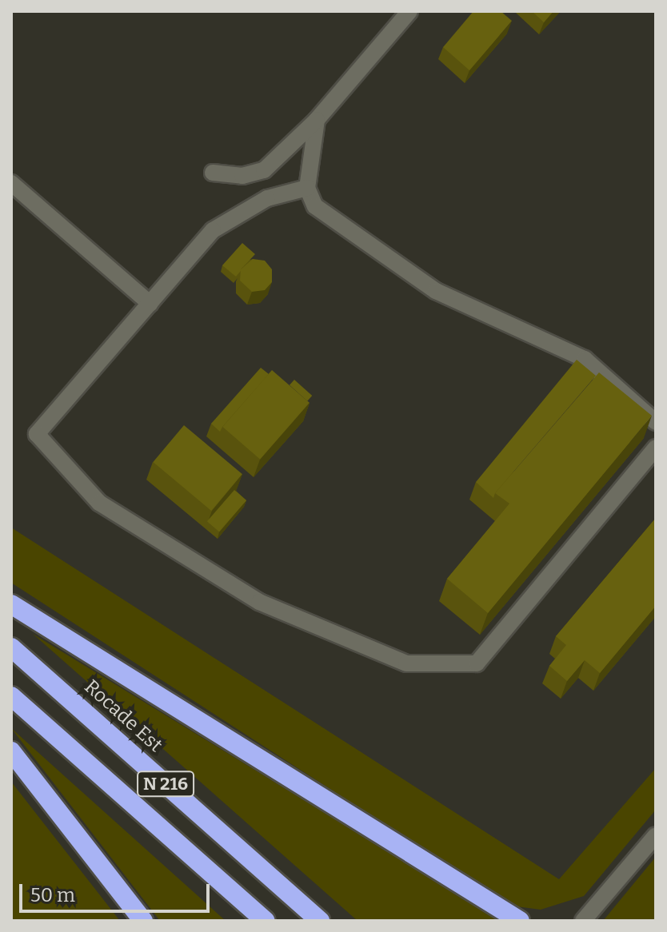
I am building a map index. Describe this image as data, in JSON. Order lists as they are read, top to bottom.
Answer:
{
  "streets": {
    "highway": ["Rocade Est", "N 216"]
  },
  "scale_bar": "50 m"
}
